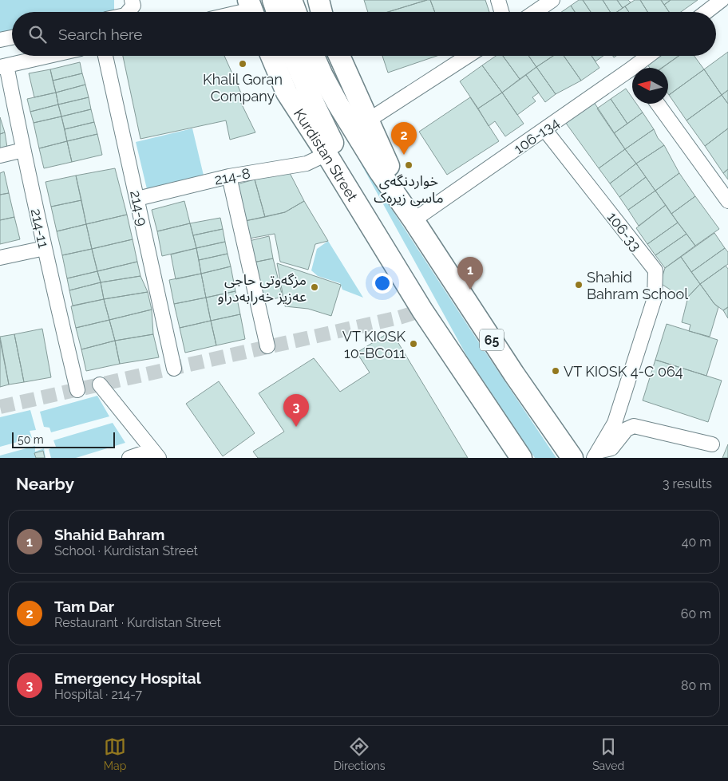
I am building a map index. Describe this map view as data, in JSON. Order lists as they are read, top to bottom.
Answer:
{
  "streets": {
    "highway": ["Kurdistan Street", "65"],
    "street": [
      "106-134",
      "214-8",
      "214-9",
      "214-11",
      "106-33"
    ]
  },
  "crossings": [
    ["106-134", "106-33"],
    ["106-134", "65"],
    ["Kurdistan Street", "214-8"],
    ["214-8", "214-9"]
  ],
  "places": [
    "Khalil Goran Company",
    "خواردنگەی ماسی زیرەک",
    "Shahid Bahram School",
    "مزگەوتی حاجی عەزیز خەرابەدراو",
    "VT KIOSK 10-BC011",
    "VT KIOSK 4-C 064"
  ],
  "scale_bar": "50 m",
  "north": "left",
  "page": {
    "search": "Search here",
    "pins": ["2", "1", "3"],
    "scale": "50 m",
    "heading": ["Nearby", "3 results"],
    "list": [
      {
        "mark": "1",
        "name": "Shahid Bahram",
        "note": "School · Kurdistan Street",
        "value": "40 m"
      },
      {
        "mark": "2",
        "name": "Tam Dar",
        "note": "Restaurant · Kurdistan Street",
        "value": "60 m"
      },
      {
        "mark": "3",
        "name": "Emergency Hospital",
        "note": "Hospital · 214-7",
        "value": "80 m"
      }
    ],
    "nav": ["Map", "Directions", "Saved"]
  }
}
